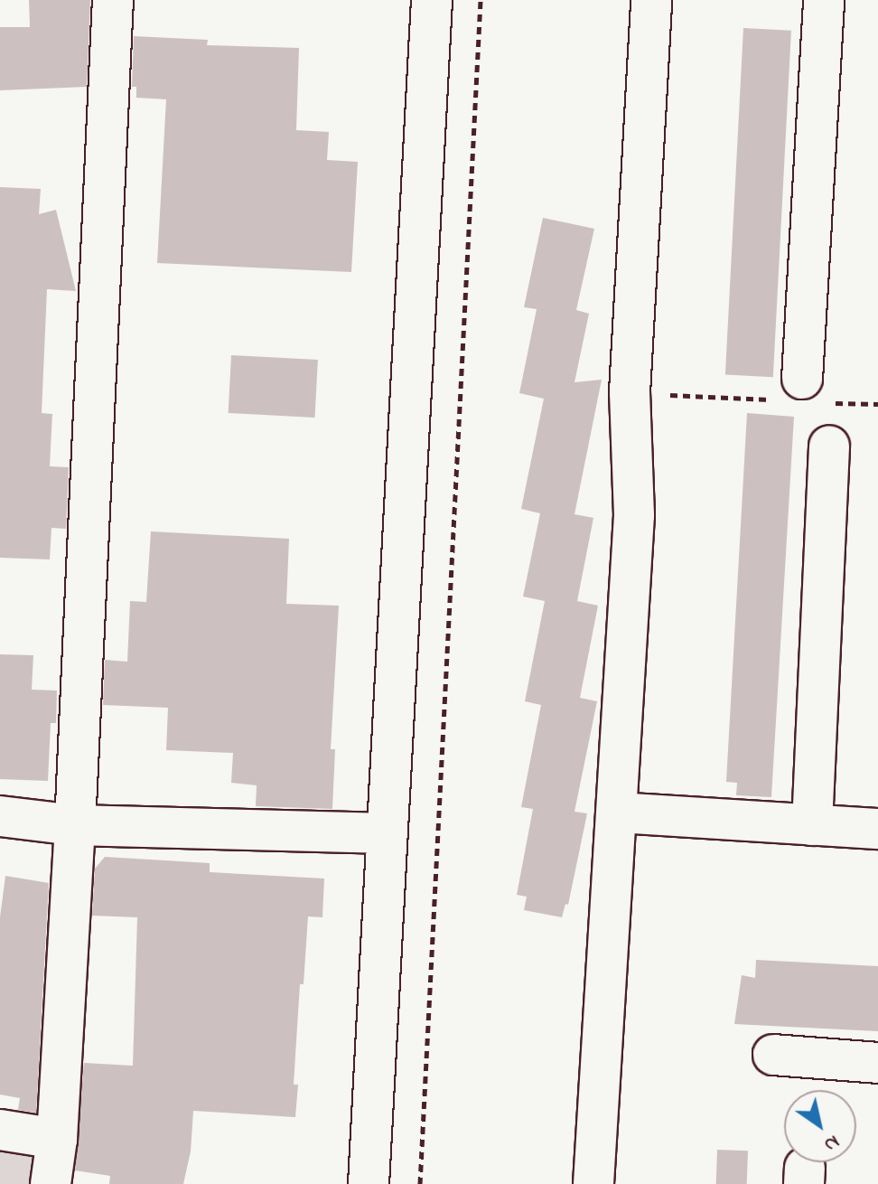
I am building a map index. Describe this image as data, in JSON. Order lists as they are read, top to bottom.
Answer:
{
  "north": "bottom right"
}
